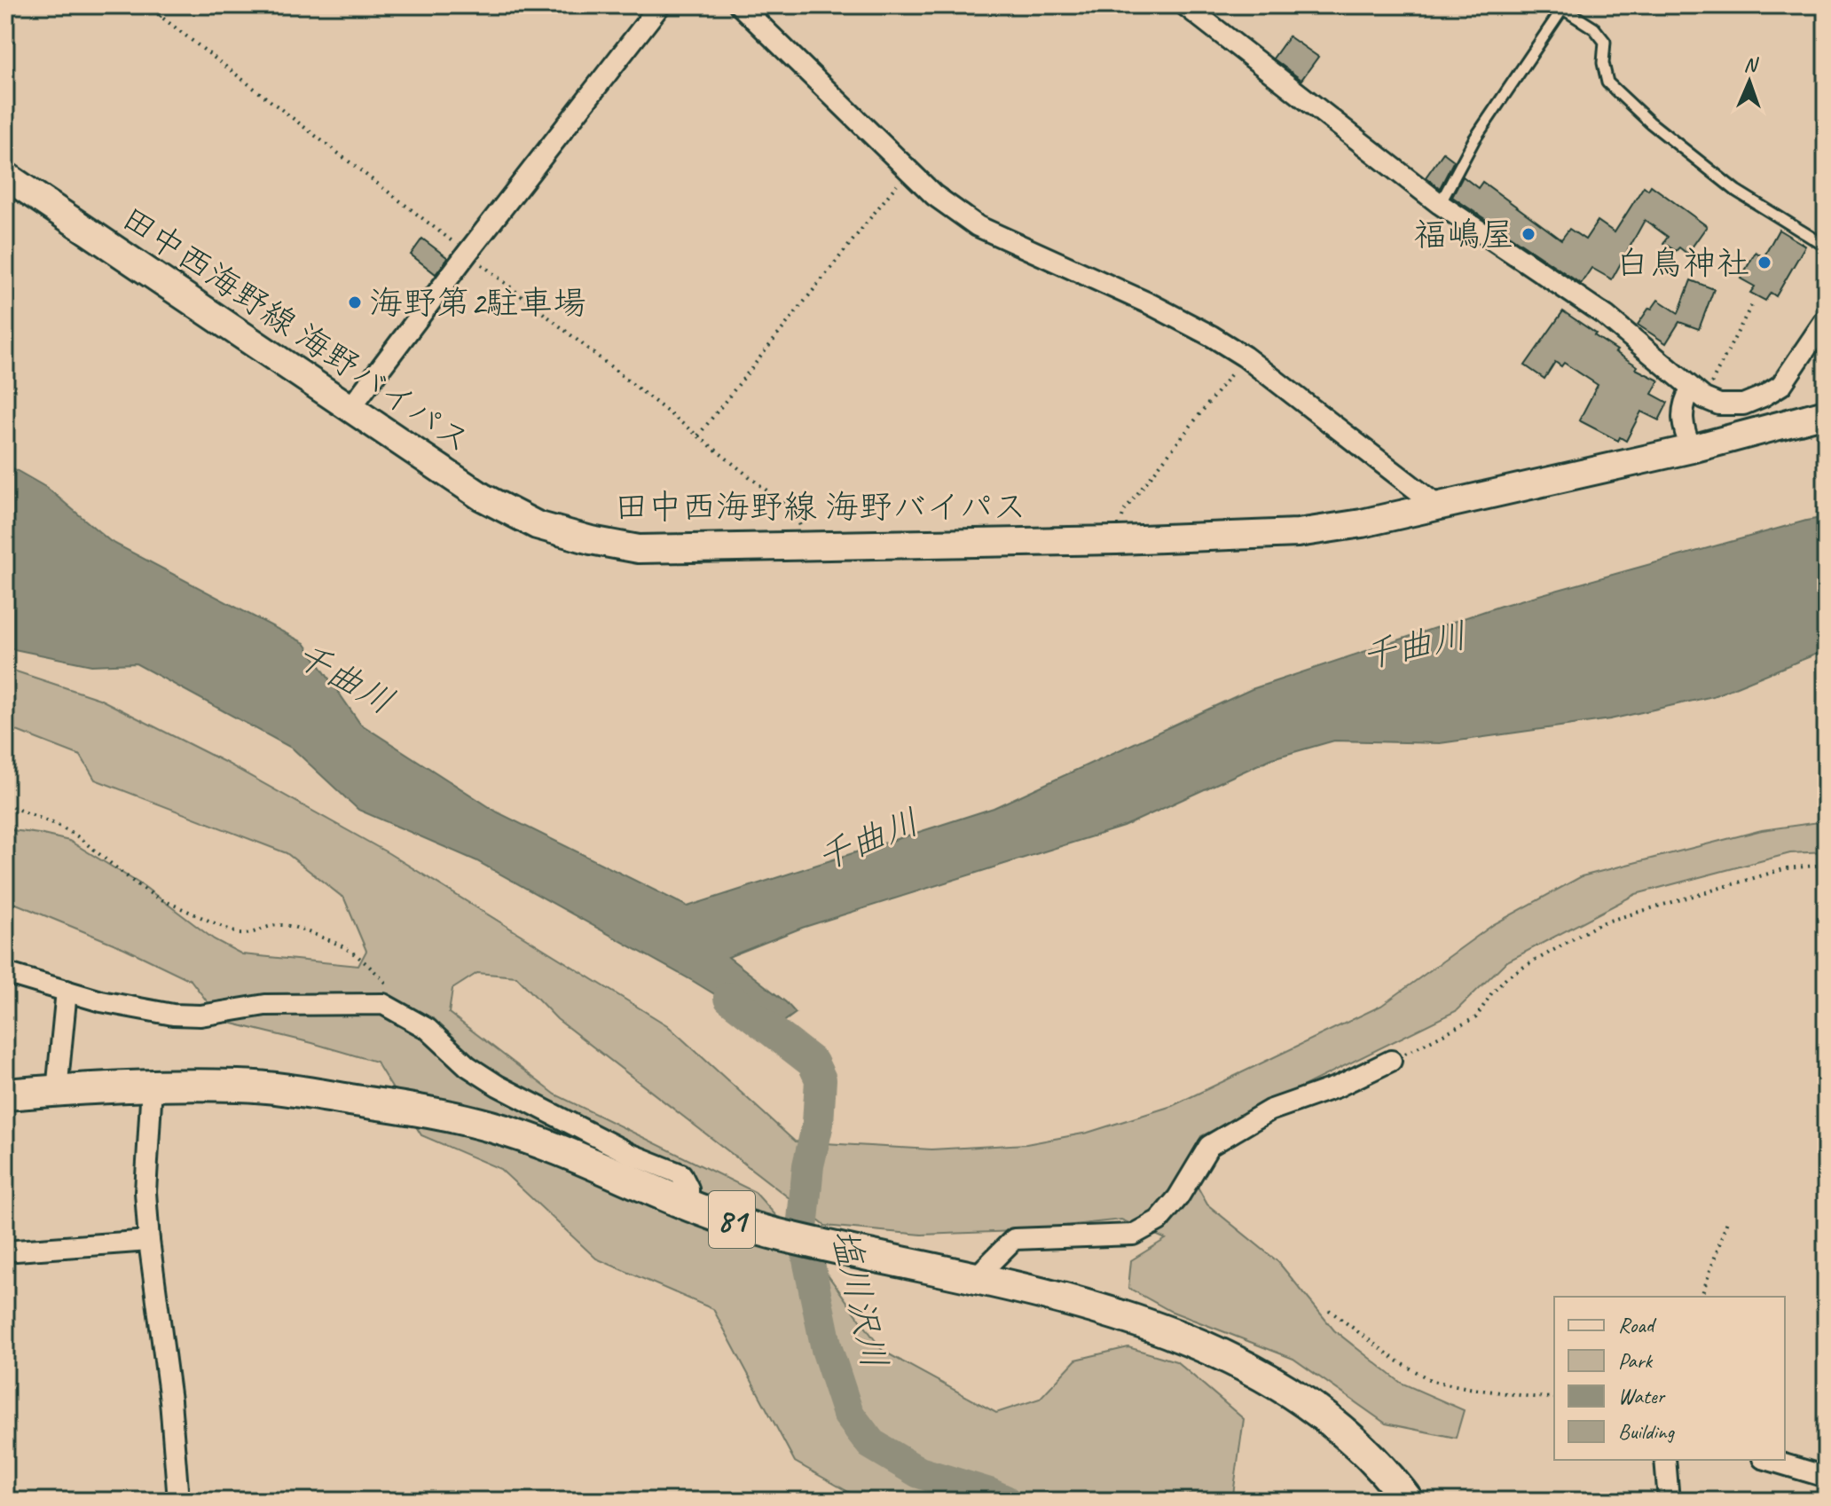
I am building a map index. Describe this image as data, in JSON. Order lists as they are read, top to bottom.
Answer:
{
  "streets": {
    "main road": ["81"],
    "street": ["田中西海野線 海野バイパス"]
  },
  "water": ["千曲川", "塩川沢川"],
  "places": ["福嶋屋", "白鳥神社", "海野第2駐車場"],
  "legend": [
    "Road",
    "Park",
    "Water",
    "Building"
  ],
  "north": "top"
}
